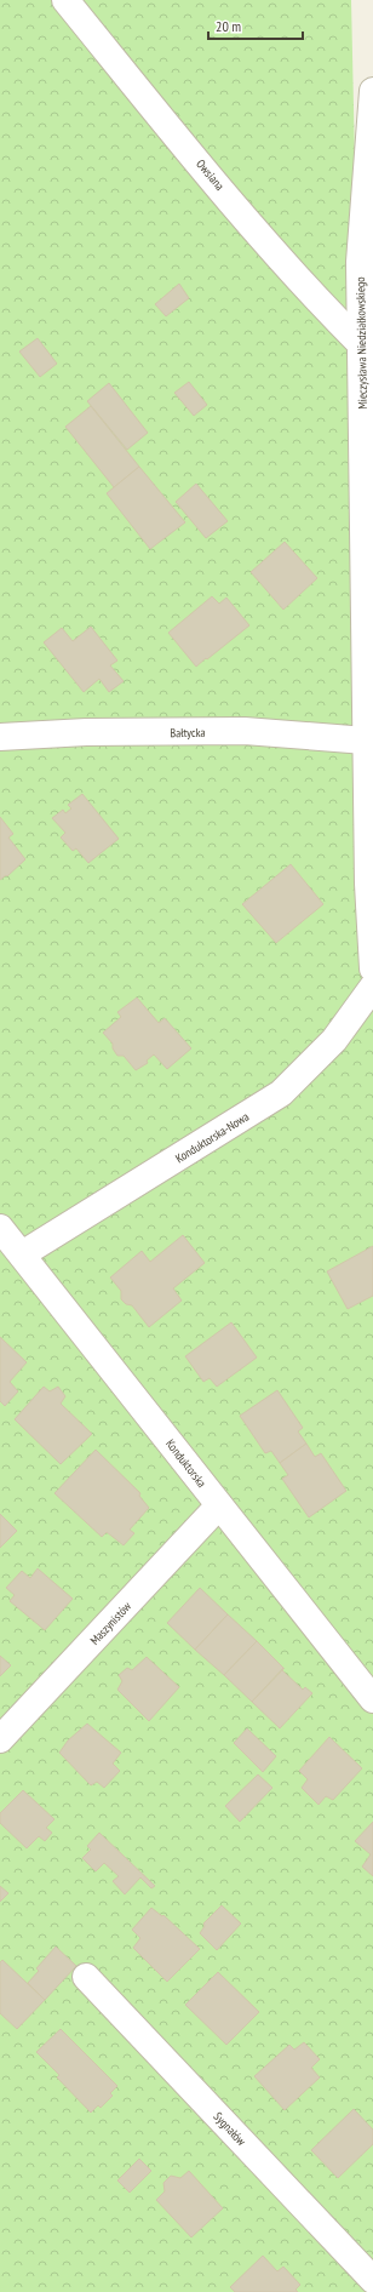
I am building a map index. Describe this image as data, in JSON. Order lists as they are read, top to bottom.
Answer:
{
  "streets": {
    "street": [
      "Owsiana",
      "Mieczysława Niedziałkowskiego",
      "Bałtycka",
      "Konduktorska-Nowa",
      "Konduktorska",
      "Maszynistów",
      "Sygnałów"
    ]
  },
  "crossings": [
    ["Owsiana", "Mieczysława Niedziałkowskiego"],
    ["Mieczysława Niedziałkowskiego", "Bałtycka"],
    ["Konduktorska-Nowa", "Konduktorska"],
    ["Konduktorska", "Maszynistów"]
  ],
  "scale_bar": "20 m"
}
